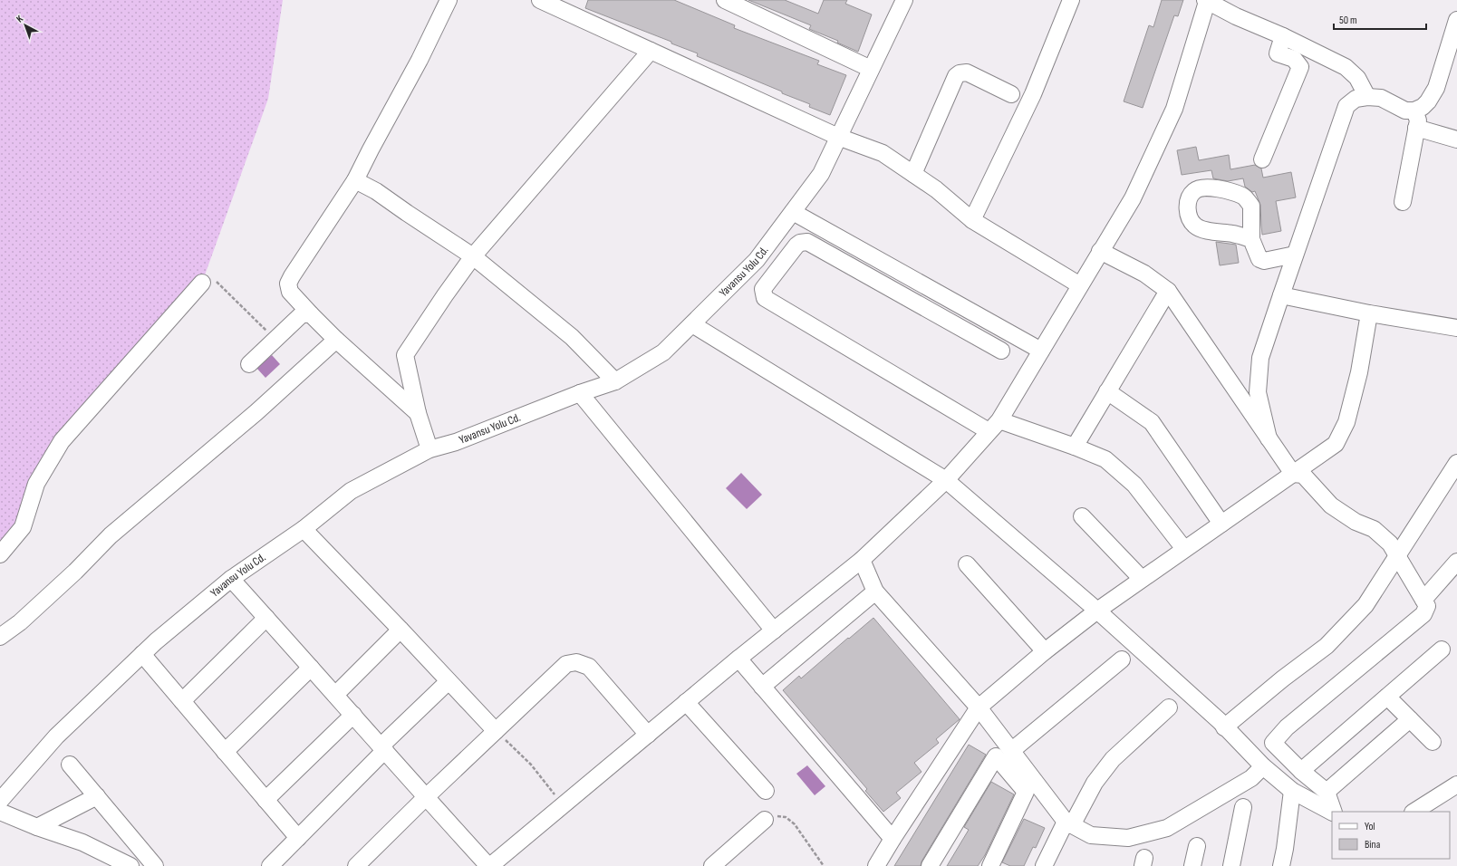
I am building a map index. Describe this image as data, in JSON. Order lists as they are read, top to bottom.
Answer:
{
  "streets": {
    "street": ["Yavansu Yolu Cd."]
  },
  "legend": ["Yol", "Bina"],
  "scale_bar": "50 m",
  "north": "top left"
}
